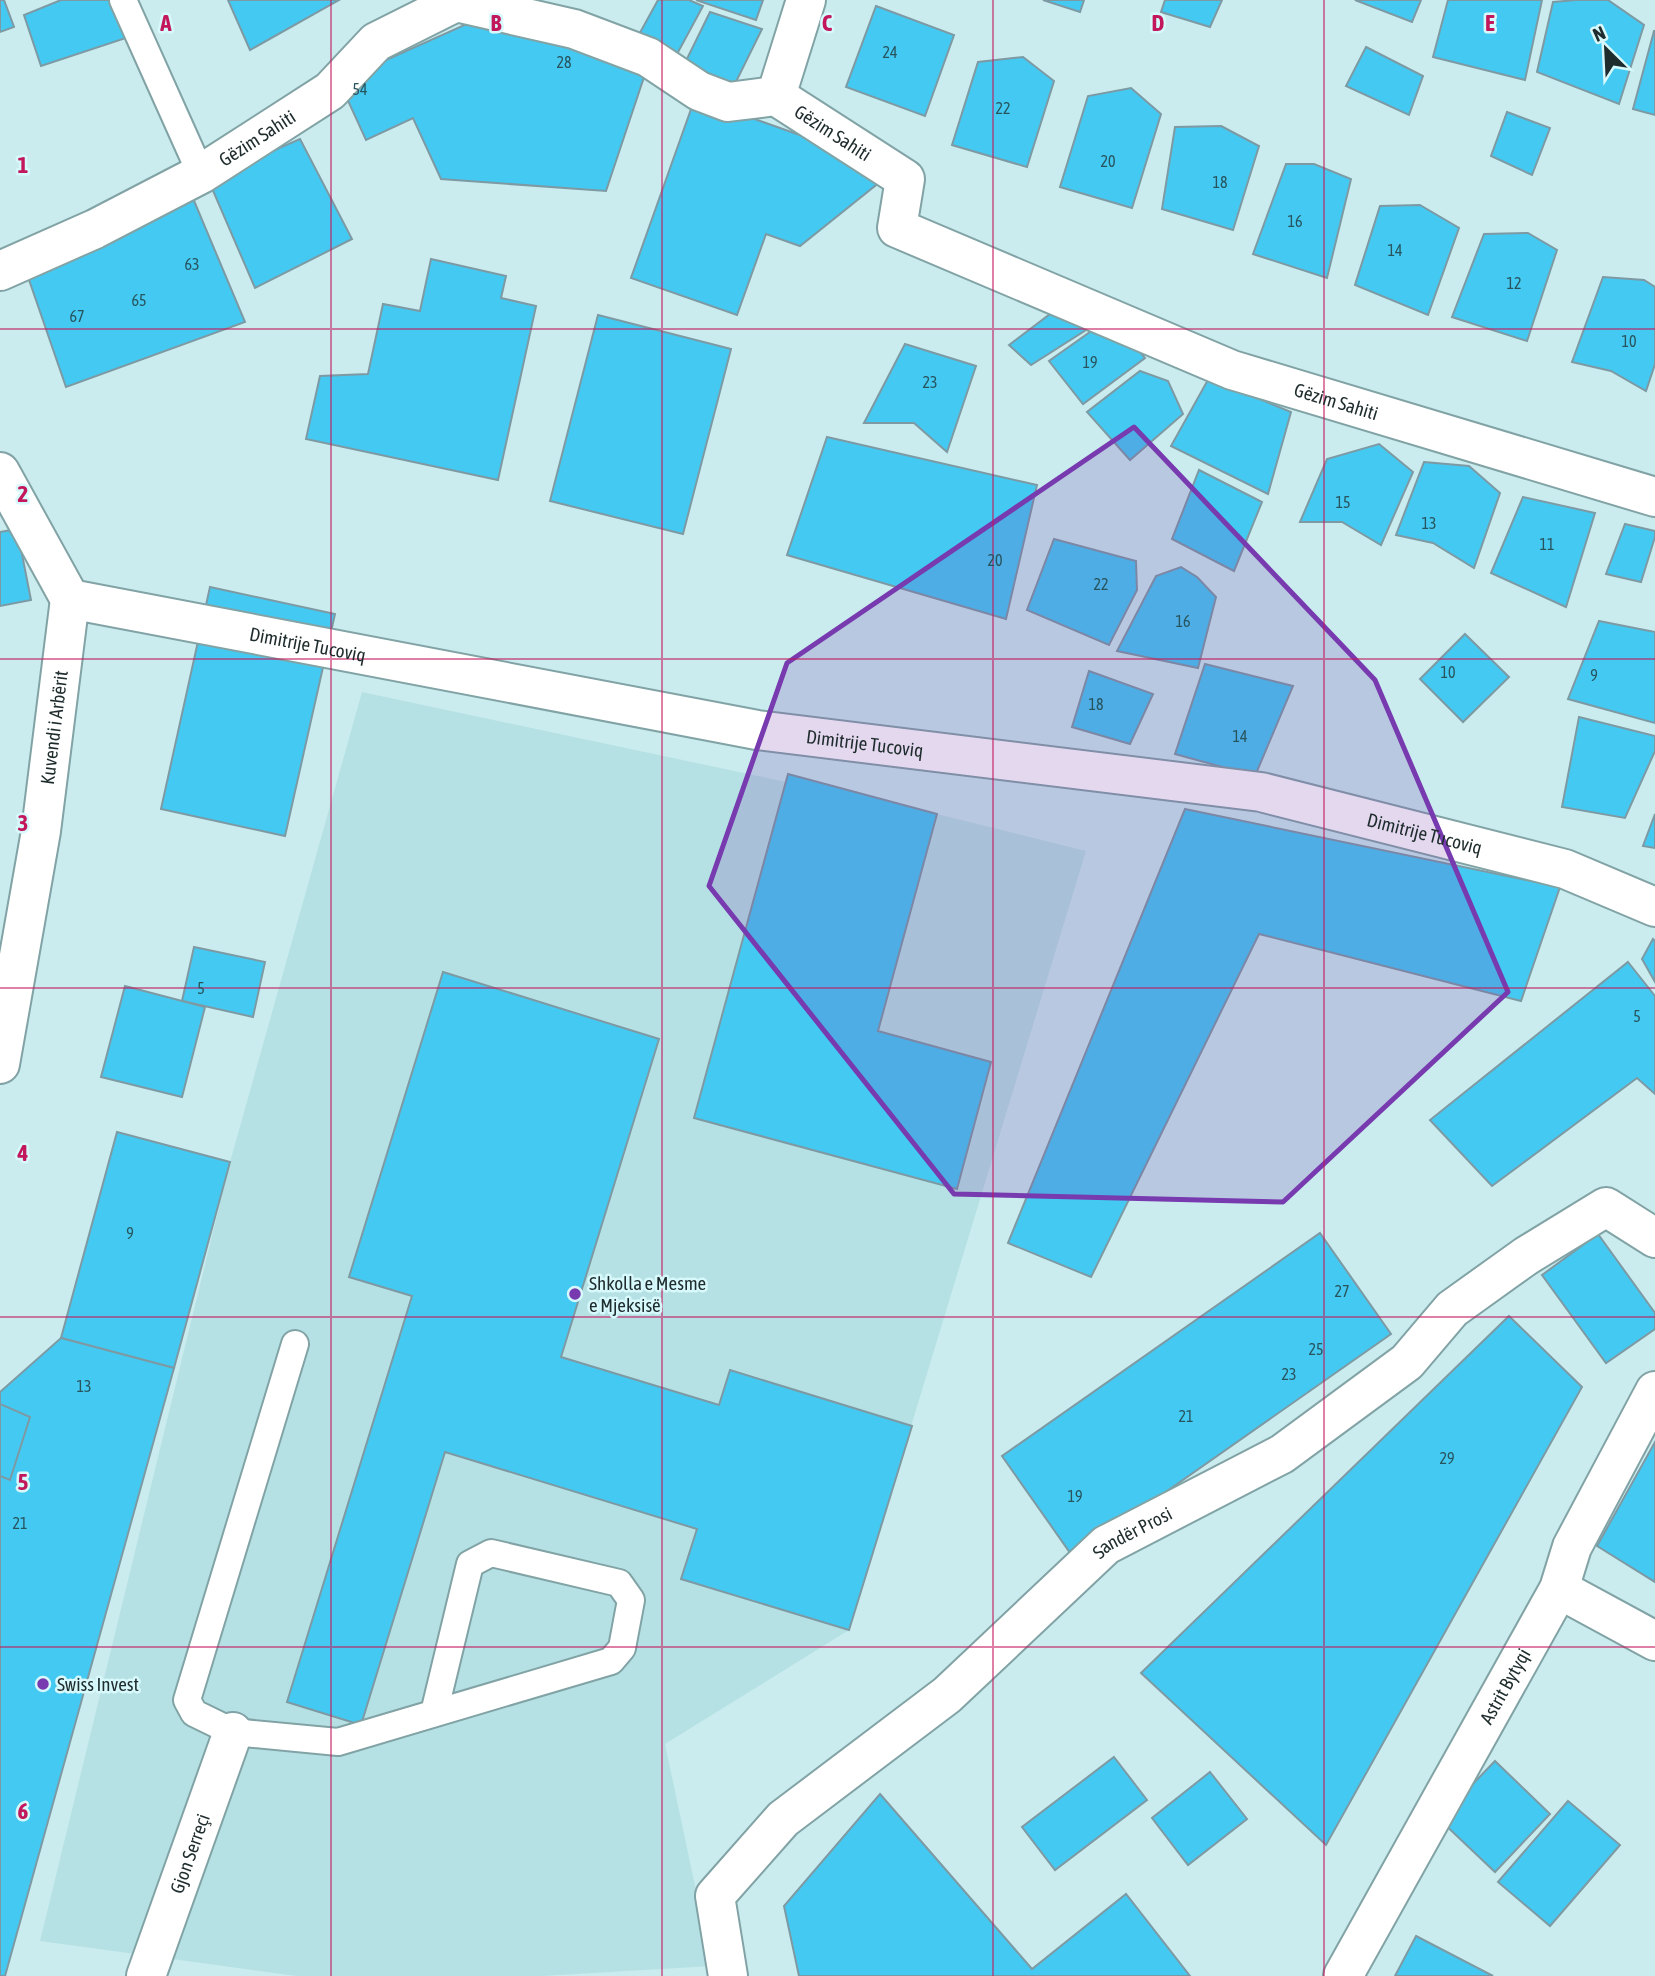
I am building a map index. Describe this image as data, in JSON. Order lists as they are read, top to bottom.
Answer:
{
  "streets": {
    "street": [
      "Gëzim Sahiti",
      "Dimitrije Tucoviq",
      "Kuvendi i Arbërit",
      "Sandër Prosi",
      "Astrit Bytyqi",
      "Gjon Serreçi"
    ]
  },
  "crossings": [
    ["Dimitrije Tucoviq", "Kuvendi i Arbërit"]
  ],
  "places": ["Shkolla e Mesme e Mjeksisë", "Swiss Invest"],
  "house_numbers": [
    "24",
    "28",
    "54",
    "22",
    "20",
    "18",
    "16",
    "14",
    "63",
    "12",
    "65",
    "67",
    "10",
    "19",
    "23",
    "15",
    "13",
    "11",
    "20",
    "22",
    "16",
    "10",
    "9",
    "18",
    "14",
    "5",
    "5",
    "9",
    "27",
    "25",
    "23",
    "13",
    "21",
    "29",
    "19",
    "21"
  ],
  "north": "top left",
  "grid": {
    "columns": [
      "A",
      "B",
      "C",
      "D",
      "E"
    ],
    "rows": [
      "1",
      "2",
      "3",
      "4",
      "5",
      "6"
    ]
  }
}
